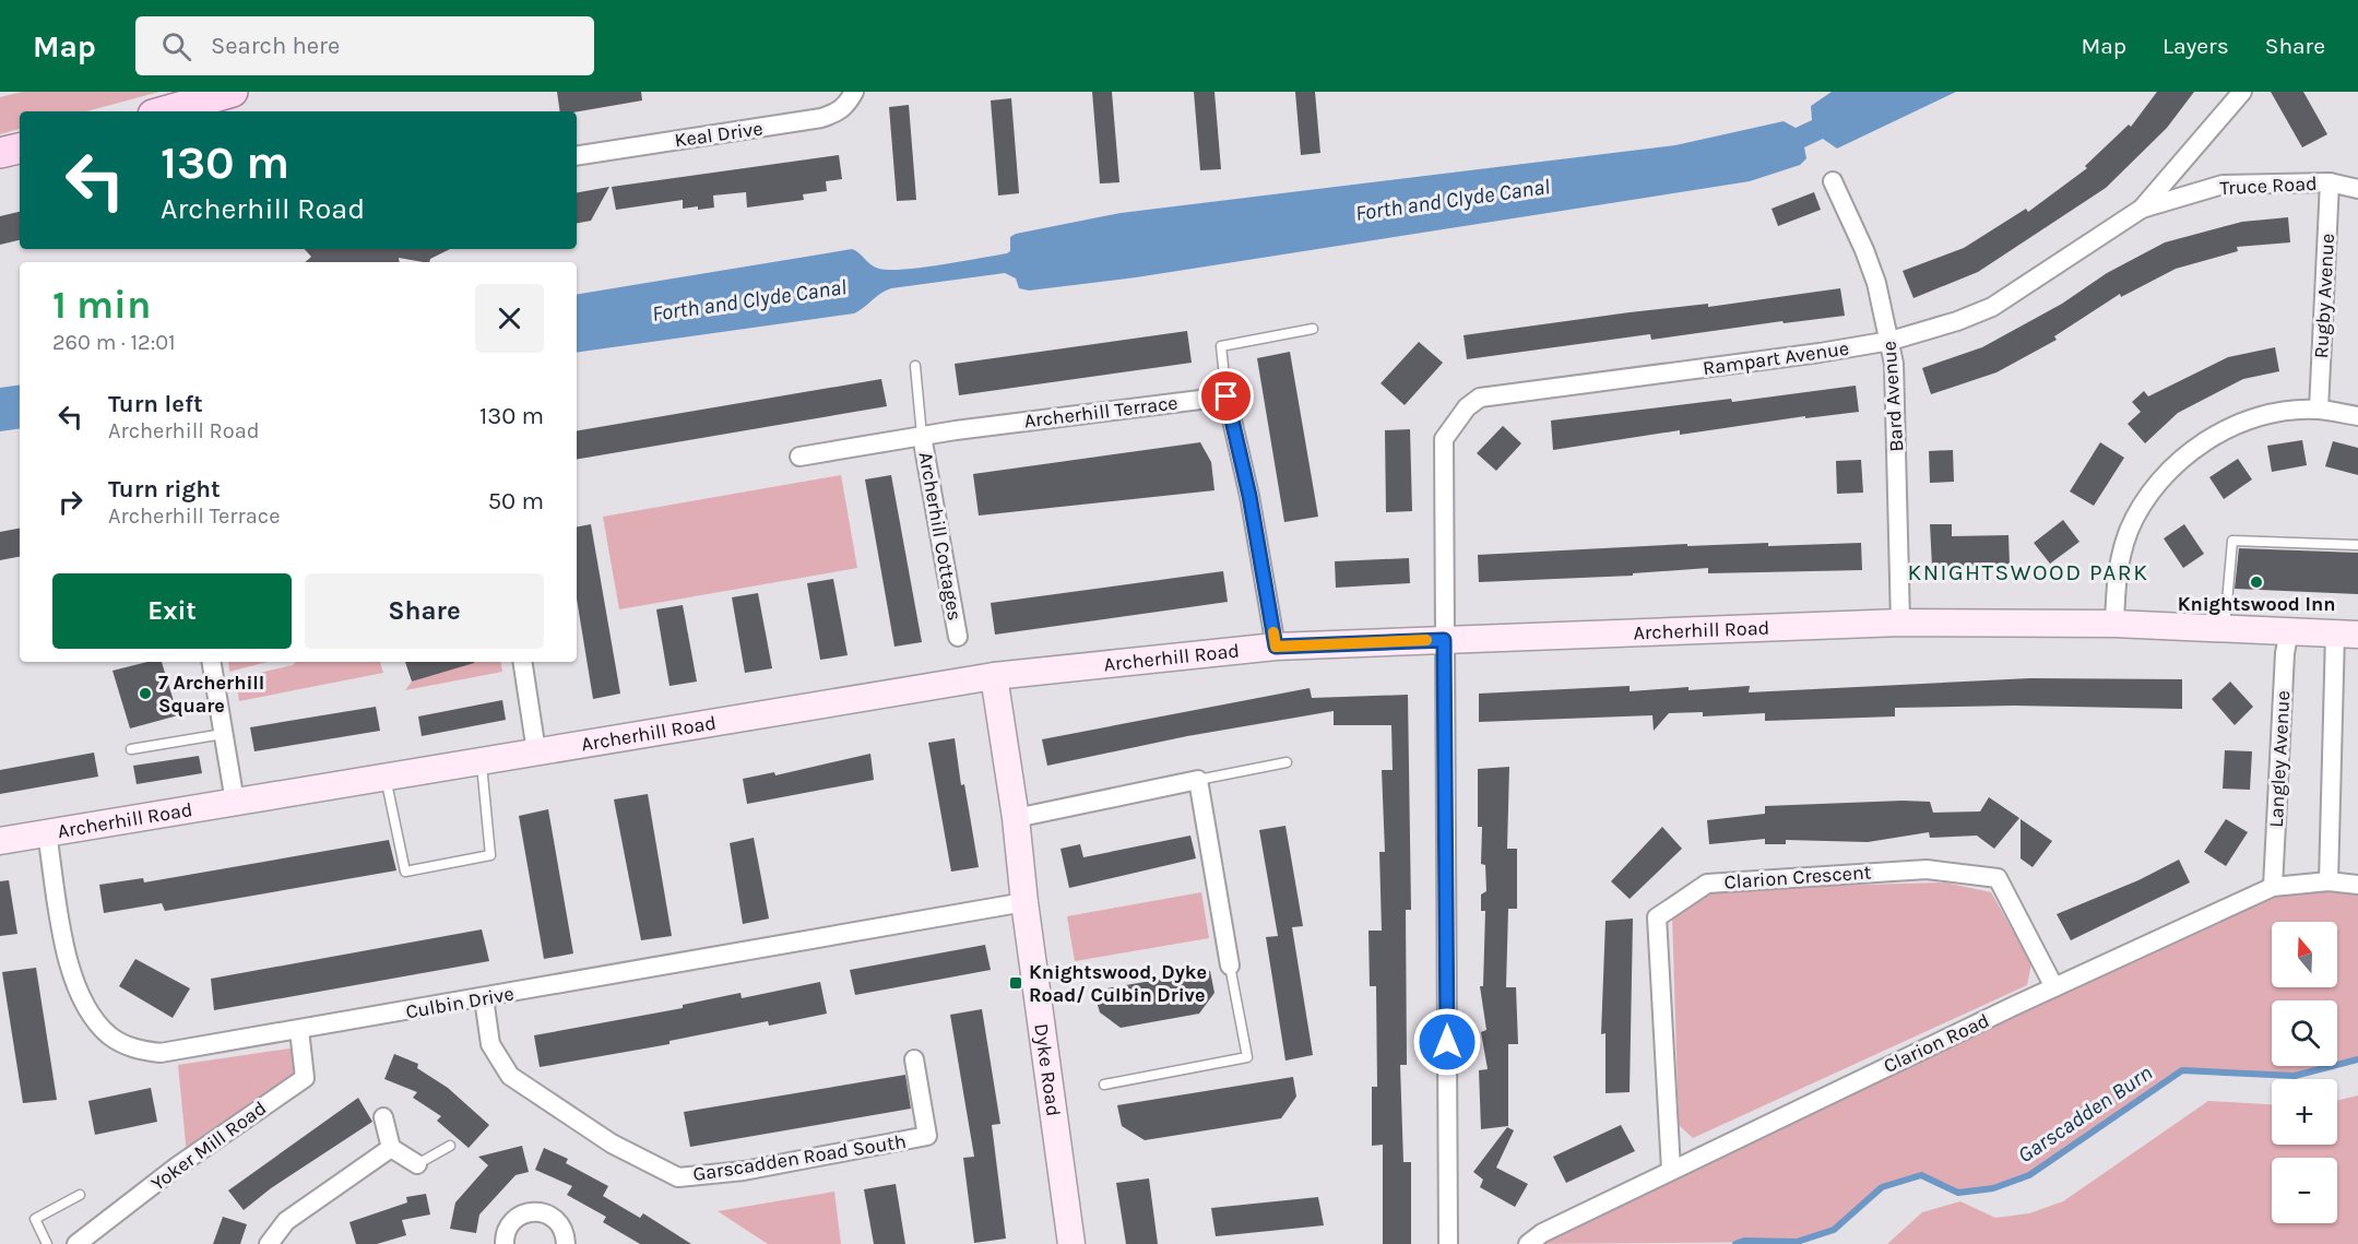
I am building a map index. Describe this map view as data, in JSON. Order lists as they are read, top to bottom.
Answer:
{
  "streets": {
    "street": [
      "Keal Drive",
      "Truce Road",
      "Rugby Avenue",
      "Rampart Avenue",
      "Bard Avenue",
      "Archerhill Terrace",
      "Archerhill Cottages",
      "Archerhill Road",
      "Langley Avenue",
      "Clarion Crescent",
      "Culbin Drive",
      "Clarion Road",
      "Dyke Road",
      "Yoker Mill Road",
      "Garscadden Road South"
    ]
  },
  "crossings": [
    ["Truce Road", "Rugby Avenue"],
    ["Truce Road", "Rampart Avenue"],
    ["Rampart Avenue", "Bard Avenue"],
    ["Rampart Avenue", "Archerhill Road"],
    ["Bard Avenue", "Archerhill Road"],
    ["Archerhill Terrace", "Archerhill Cottages"],
    ["Archerhill Road", "Langley Avenue"],
    ["Archerhill Road", "Culbin Drive"],
    ["Archerhill Road", "Dyke Road"],
    ["Langley Avenue", "Clarion Road"],
    ["Clarion Crescent", "Clarion Road"],
    ["Culbin Drive", "Dyke Road"],
    ["Culbin Drive", "Yoker Mill Road"],
    ["Culbin Drive", "Garscadden Road South"]
  ],
  "districts": ["KNIGHTSWOOD PARK"],
  "water": ["Forth and Clyde Canal", "Garscadden Burn"],
  "places": {
    "other": ["Knightswood Inn", "7 Archerhill Square"],
    "transit": ["Knightswood, Dyke Road/ Culbin Drive"]
  },
  "north": "top",
  "page": {
    "header": "Map",
    "search": "Search here",
    "nav": ["Map", "Layers", "Share"],
    "turn": ["130 m", "Archerhill Road"],
    "heading": ["1 min", "260 m · 12:01"],
    "list": [
      {
        "name": "Turn left",
        "note": "Archerhill Road",
        "value": "130 m"
      },
      {
        "name": "Turn right",
        "note": "Archerhill Terrace",
        "value": "50 m"
      }
    ],
    "buttons": ["Exit", "Share"],
    "map_buttons": ["+", "−"]
  }
}
